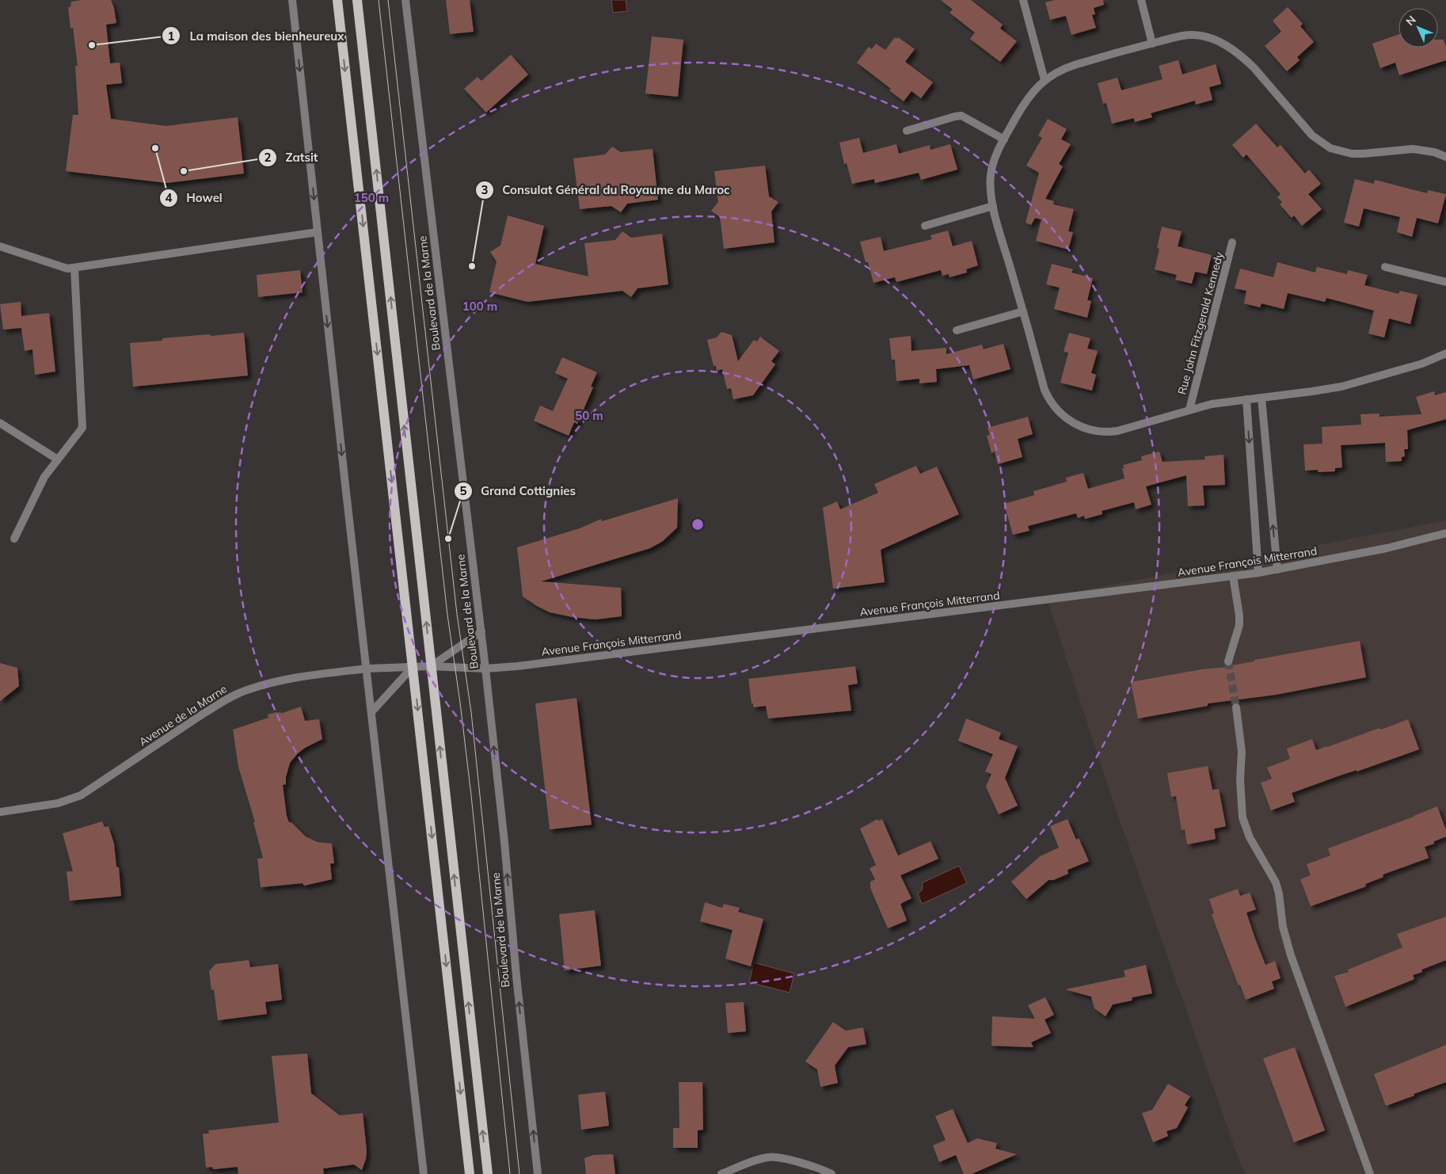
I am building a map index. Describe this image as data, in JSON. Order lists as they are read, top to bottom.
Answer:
{
  "streets": {
    "street": [
      "Boulevard de la Marne",
      "Rue John Fitzgerald Kennedy",
      "Avenue François Mitterrand",
      "Avenue de la Marne"
    ]
  },
  "crossings": [
    ["Boulevard de la Marne", "Avenue François Mitterrand"],
    ["Avenue François Mitterrand", "Avenue de la Marne"]
  ],
  "one_way": ["Boulevard de la Marne"],
  "places": [
    "La maison des bienheureux",
    "Howel",
    "Zatsit",
    "Consulat Général du Royaume du Maroc",
    "Grand Cottignies"
  ],
  "north": "top left",
  "rings": ["150 m", "100 m", "50 m"]
}
